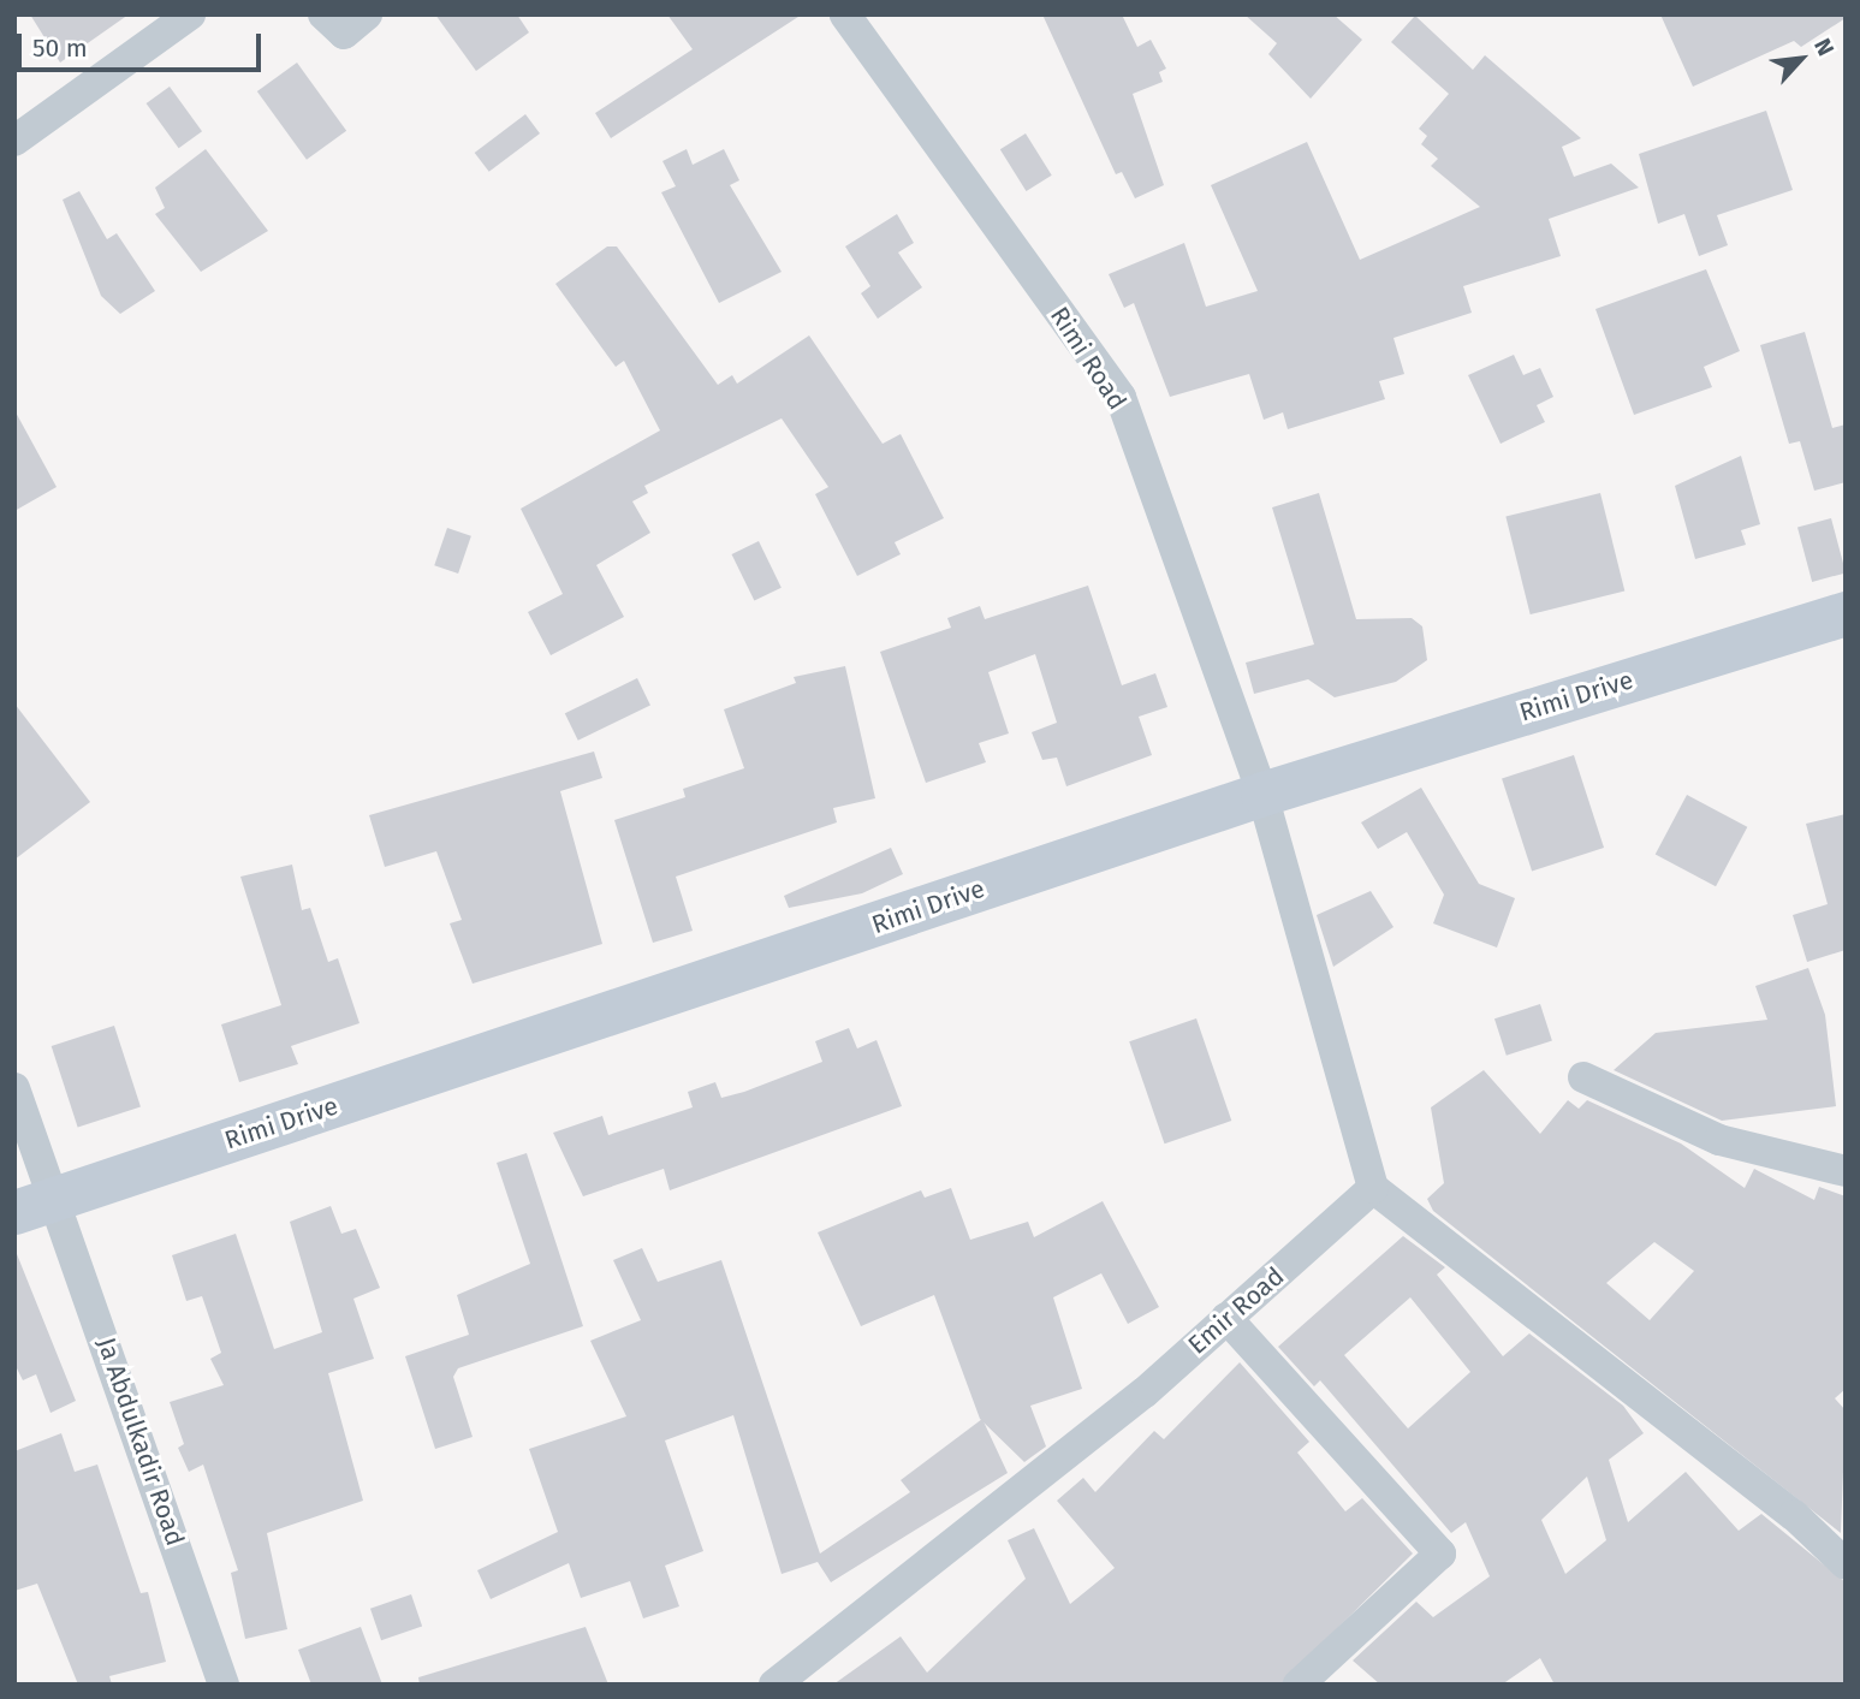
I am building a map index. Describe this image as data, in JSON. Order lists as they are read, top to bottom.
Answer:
{
  "streets": {
    "street": [
      "Rimi Road",
      "Rimi Drive",
      "Emir Road",
      "Ja Abdulkadir Road"
    ]
  },
  "crossings": [
    ["Rimi Road", "Rimi Drive"],
    ["Rimi Drive", "Ja Abdulkadir Road"]
  ],
  "scale_bar": "50 m",
  "north": "top right"
}
